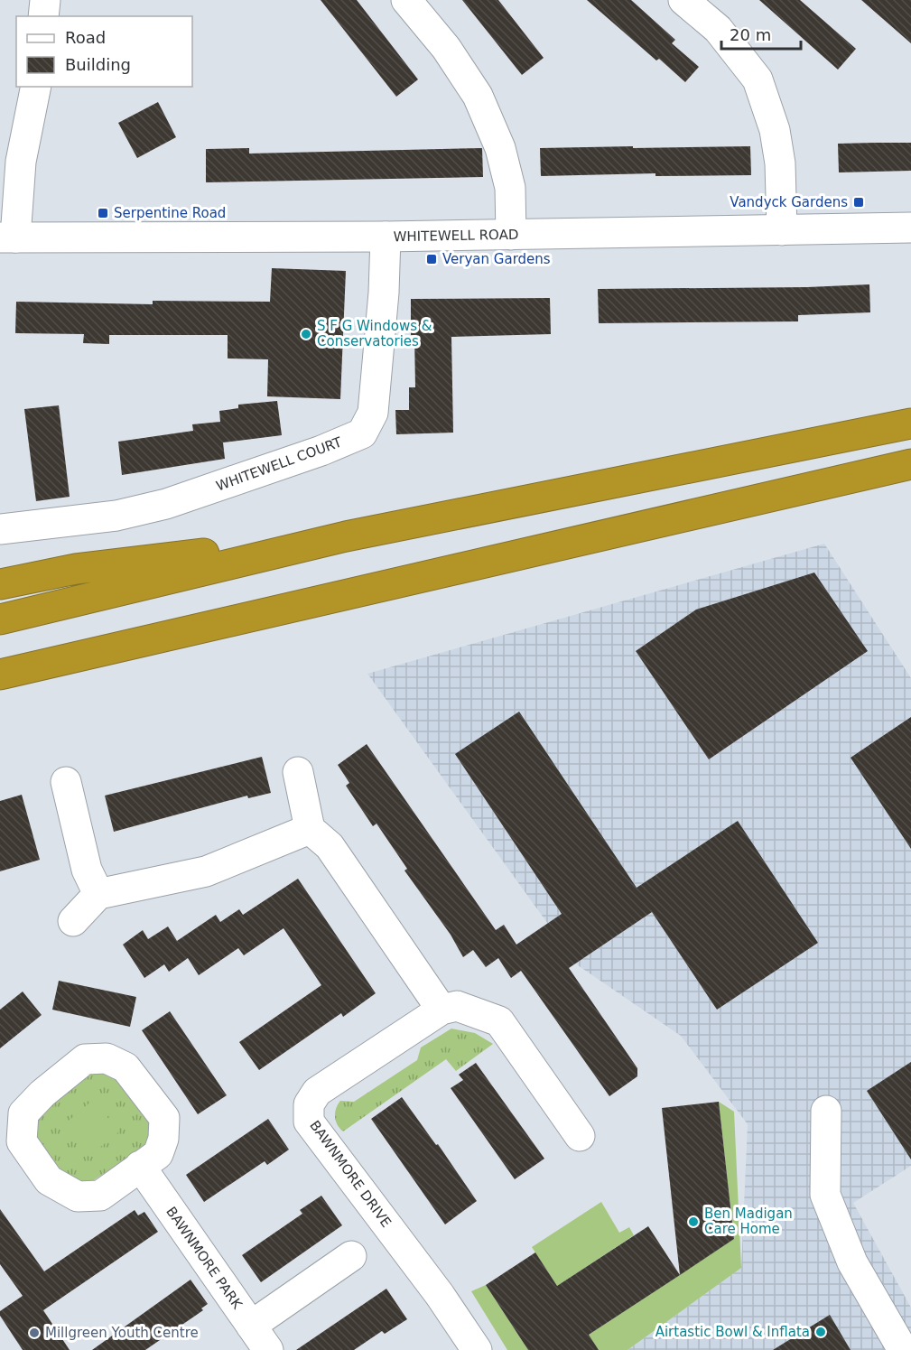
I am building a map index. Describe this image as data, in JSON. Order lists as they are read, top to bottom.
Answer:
{
  "streets": {
    "street": [
      "WHITEWELL ROAD",
      "WHITEWELL COURT",
      "BAWNMORE DRIVE",
      "BAWNMORE PARK"
    ]
  },
  "crossings": [
    ["WHITEWELL ROAD", "WHITEWELL COURT"]
  ],
  "places": {
    "transit": ["Vandyck Gardens", "Serpentine Road", "Veryan Gardens"],
    "other": [
      "S F G Windows & Conservatories",
      "Ben Madigan Care Home",
      "Airtastic Bowl & Inflata",
      "Millgreen Youth Centre"
    ]
  },
  "legend": ["Road", "Building"],
  "scale_bar": "20 m"
}
